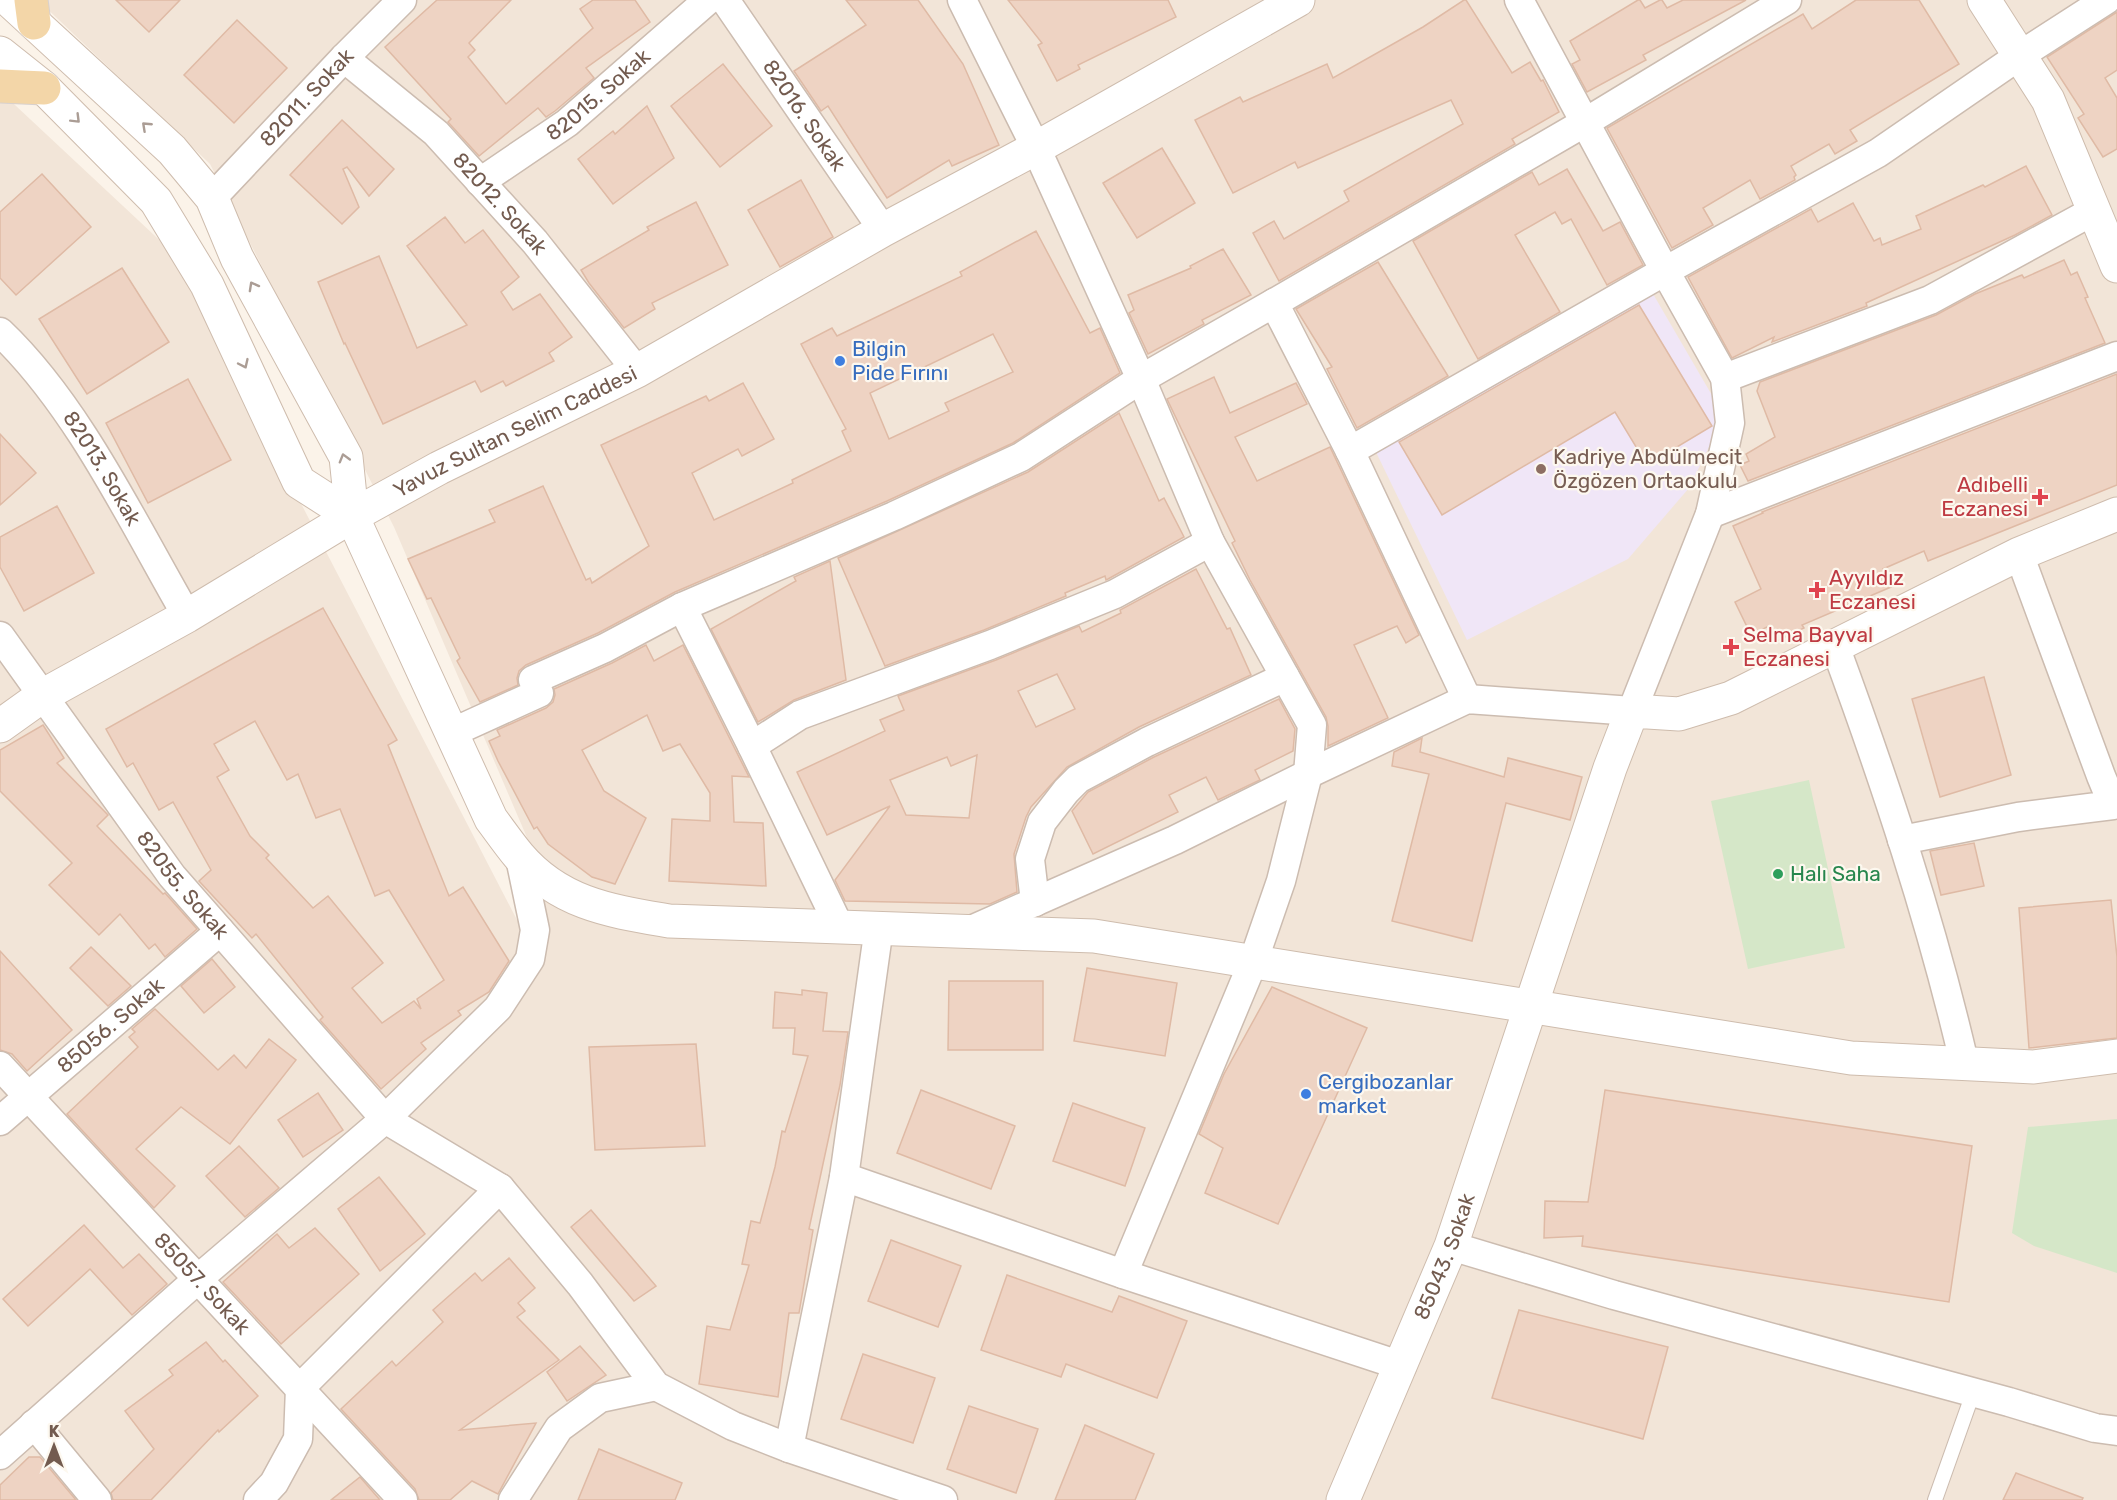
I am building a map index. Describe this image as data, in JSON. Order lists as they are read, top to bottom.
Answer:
{
  "streets": {
    "main road": ["Yavuz Sultan Selim Caddesi", "85043. Sokak"],
    "street": [
      "82015. Sokak",
      "82011. Sokak",
      "82016. Sokak",
      "82012. Sokak",
      "82013. Sokak",
      "82055. Sokak",
      "85056. Sokak",
      "85057. Sokak"
    ]
  },
  "crossings": [
    ["82015. Sokak", "82012. Sokak"],
    ["82011. Sokak", "82012. Sokak"],
    ["82016. Sokak", "Yavuz Sultan Selim Caddesi"],
    ["82012. Sokak", "Yavuz Sultan Selim Caddesi"],
    ["Yavuz Sultan Selim Caddesi", "82013. Sokak"],
    ["Yavuz Sultan Selim Caddesi", "82055. Sokak"],
    ["82055. Sokak", "85056. Sokak"],
    ["85056. Sokak", "85057. Sokak"]
  ],
  "places": {
    "other": [
      "Bilgin Pide Fırını",
      "Kadriye Abdülmecit Özgözen Ortaokulu",
      "Halı Saha",
      "Cergibozanlar market"
    ],
    "health": ["Adıbelli Eczanesi", "Ayyıldız Eczanesi", "Selma Bayval Eczanesi"]
  },
  "north": "top"
}
